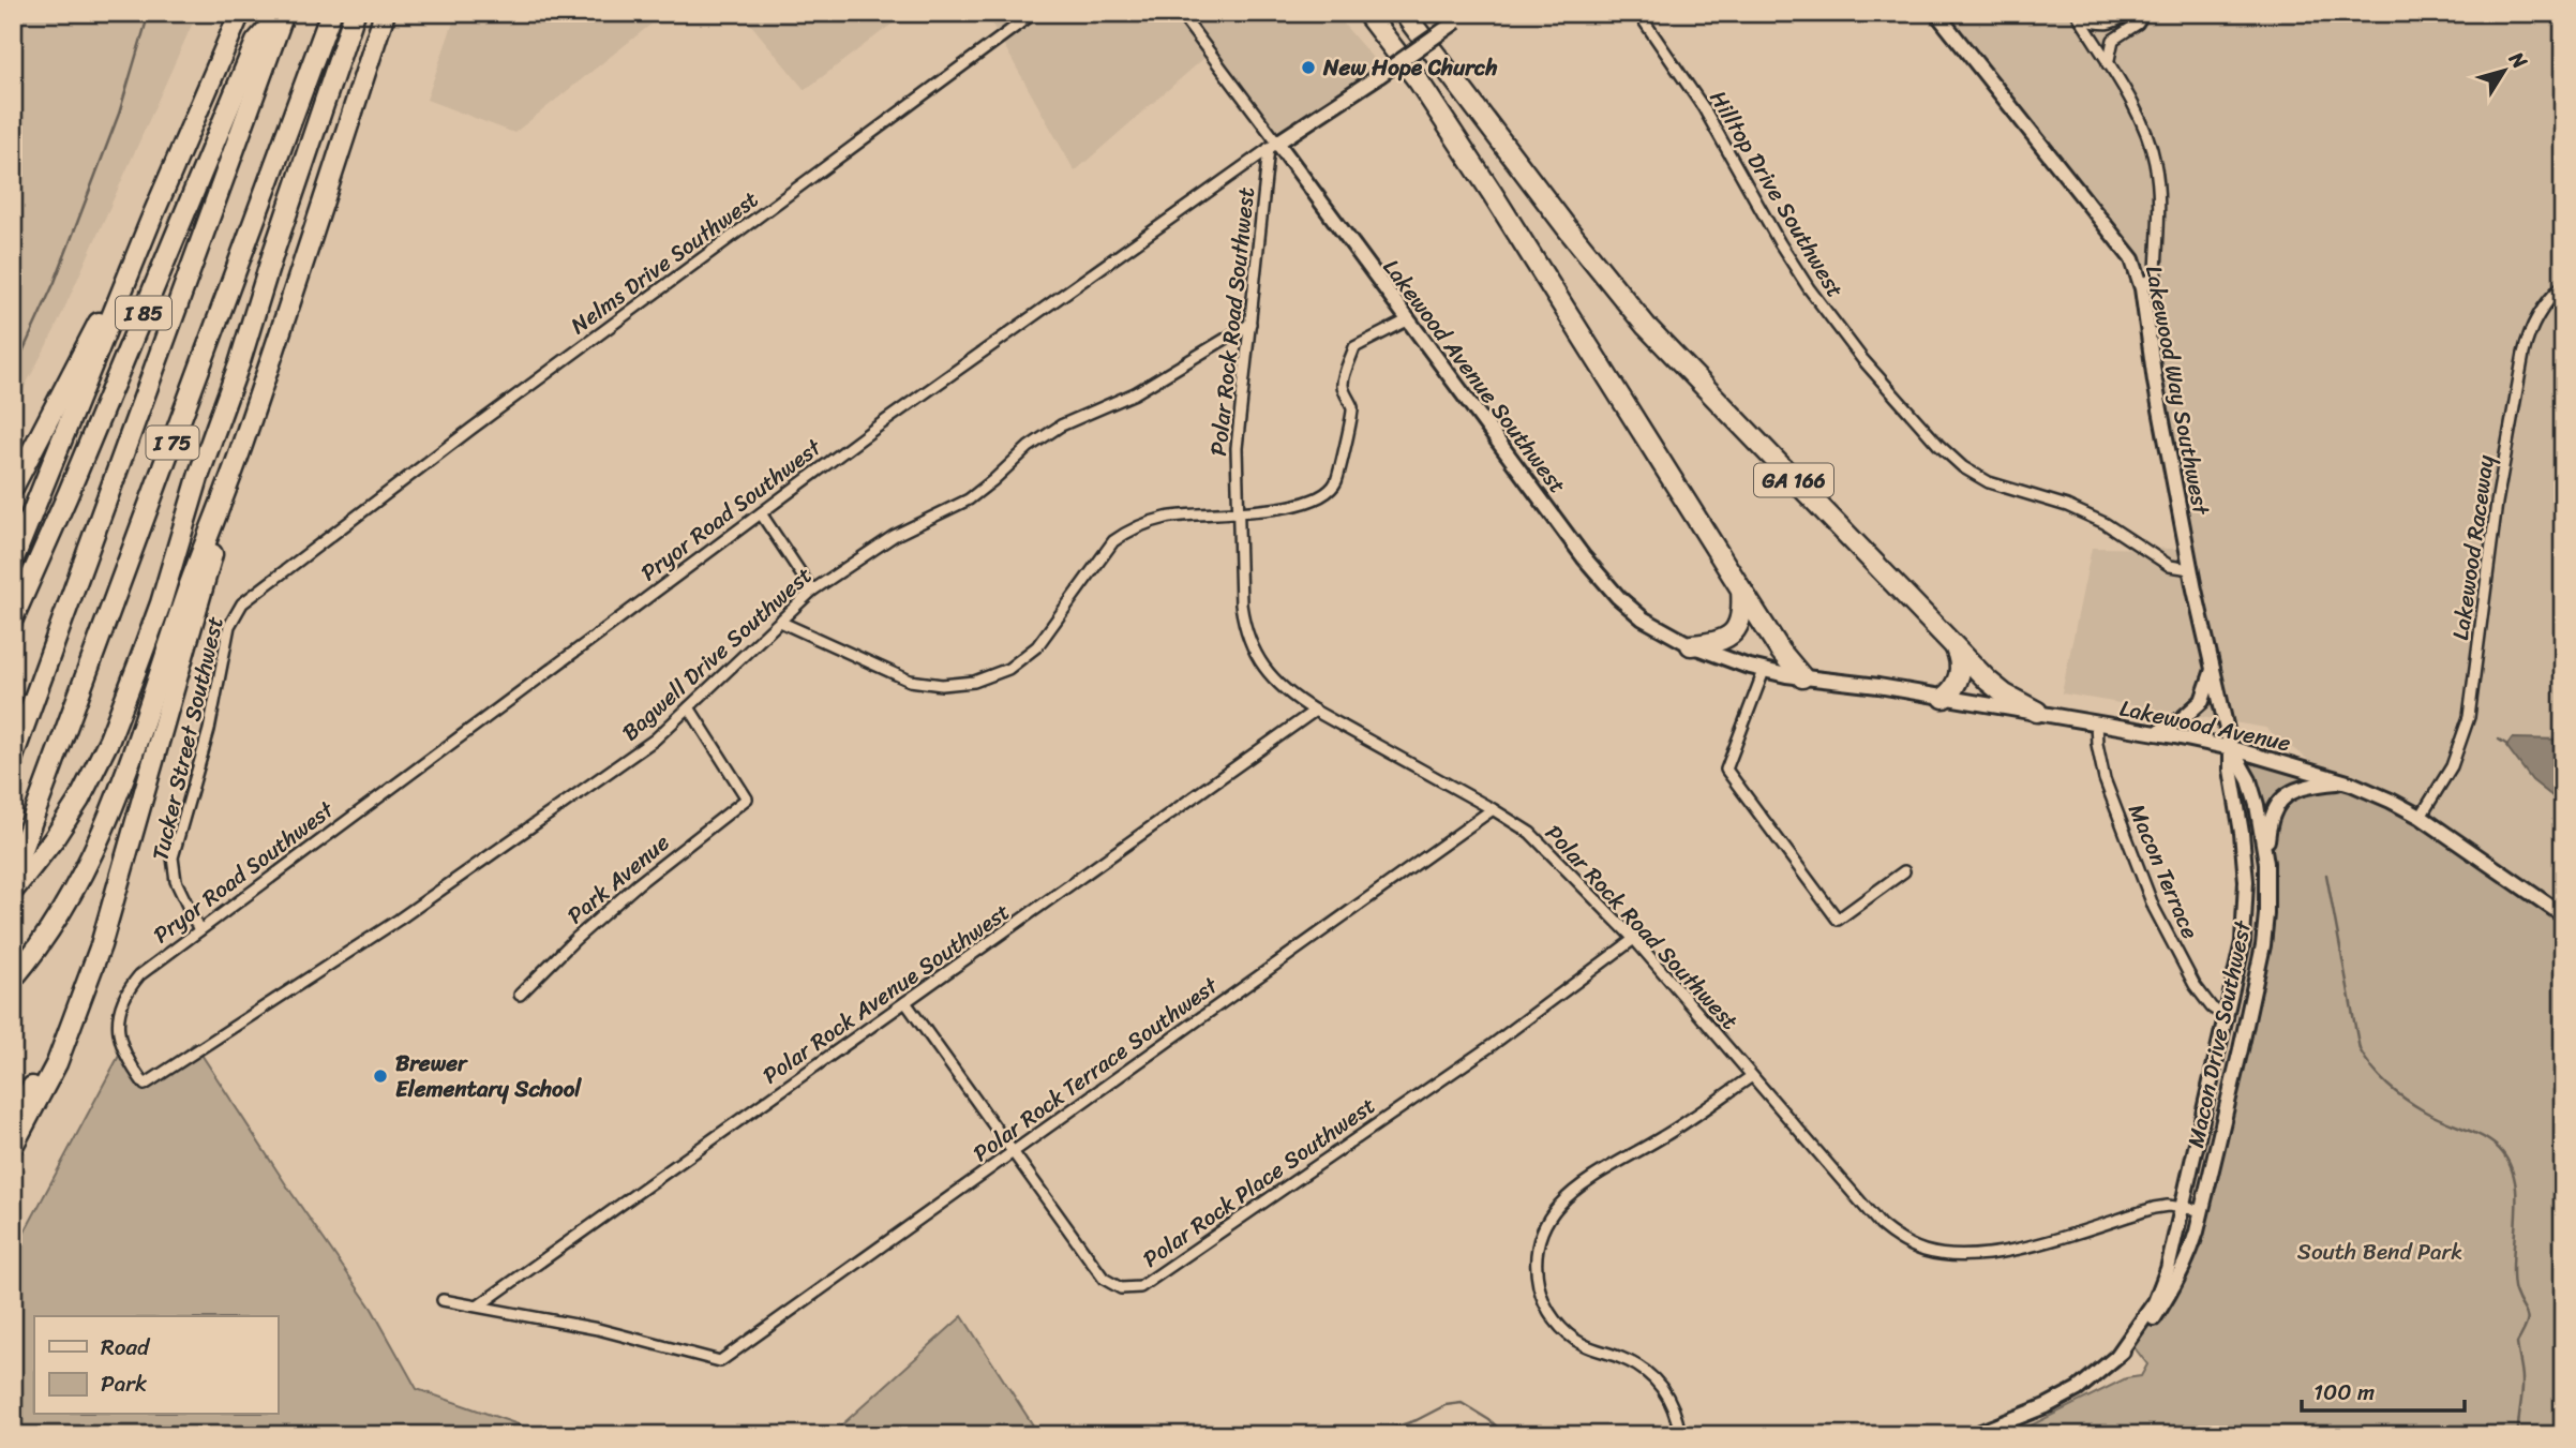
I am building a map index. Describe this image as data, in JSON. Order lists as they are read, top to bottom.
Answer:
{
  "streets": {
    "highway": ["I 85", "I 75", "GA 166"],
    "street": [
      "Hilltop Drive Southwest",
      "Nelms Drive Southwest",
      "Polar Rock Road Southwest",
      "Lakewood Avenue Southwest",
      "Lakewood Way Southwest",
      "Pryor Road Southwest",
      "Lakewood Raceway",
      "Bagwell Drive Southwest",
      "Lakewood Avenue",
      "Tucker Street Southwest",
      "Macon Terrace",
      "Park Avenue",
      "Polar Rock Avenue Southwest",
      "Macon Drive Southwest",
      "Polar Rock Terrace Southwest",
      "Polar Rock Place Southwest"
    ]
  },
  "crossings": [
    ["Hilltop Drive Southwest", "Lakewood Way Southwest"],
    ["Nelms Drive Southwest", "Tucker Street Southwest"],
    ["I 85", "I 75"],
    ["Polar Rock Road Southwest", "Lakewood Avenue Southwest"],
    ["Polar Rock Road Southwest", "Pryor Road Southwest"],
    ["Polar Rock Road Southwest", "Bagwell Drive Southwest"],
    ["Polar Rock Road Southwest", "Polar Rock Avenue Southwest"],
    ["Polar Rock Road Southwest", "Macon Drive Southwest"],
    ["Polar Rock Road Southwest", "Polar Rock Terrace Southwest"],
    ["Polar Rock Road Southwest", "Polar Rock Place Southwest"],
    ["Lakewood Avenue Southwest", "Pryor Road Southwest"],
    ["Lakewood Avenue Southwest", "Lakewood Avenue"],
    ["Lakewood Way Southwest", "Lakewood Avenue"],
    ["Lakewood Way Southwest", "Macon Drive Southwest"],
    ["GA 166", "Lakewood Avenue"],
    ["Pryor Road Southwest", "Bagwell Drive Southwest"],
    ["Pryor Road Southwest", "Tucker Street Southwest"],
    ["Lakewood Raceway", "Lakewood Avenue"],
    ["Bagwell Drive Southwest", "Park Avenue"],
    ["Lakewood Avenue", "Macon Terrace"],
    ["Lakewood Avenue", "Macon Drive Southwest"],
    ["Macon Terrace", "Macon Drive Southwest"],
    ["Polar Rock Avenue Southwest", "Polar Rock Terrace Southwest"],
    ["Polar Rock Avenue Southwest", "Polar Rock Place Southwest"],
    ["Polar Rock Terrace Southwest", "Polar Rock Place Southwest"]
  ],
  "parks": ["South Bend Park"],
  "places": ["New Hope Church", "Brewer Elementary School"],
  "legend": ["Road", "Park"],
  "scale_bar": "100 m",
  "north": "top right"
}
